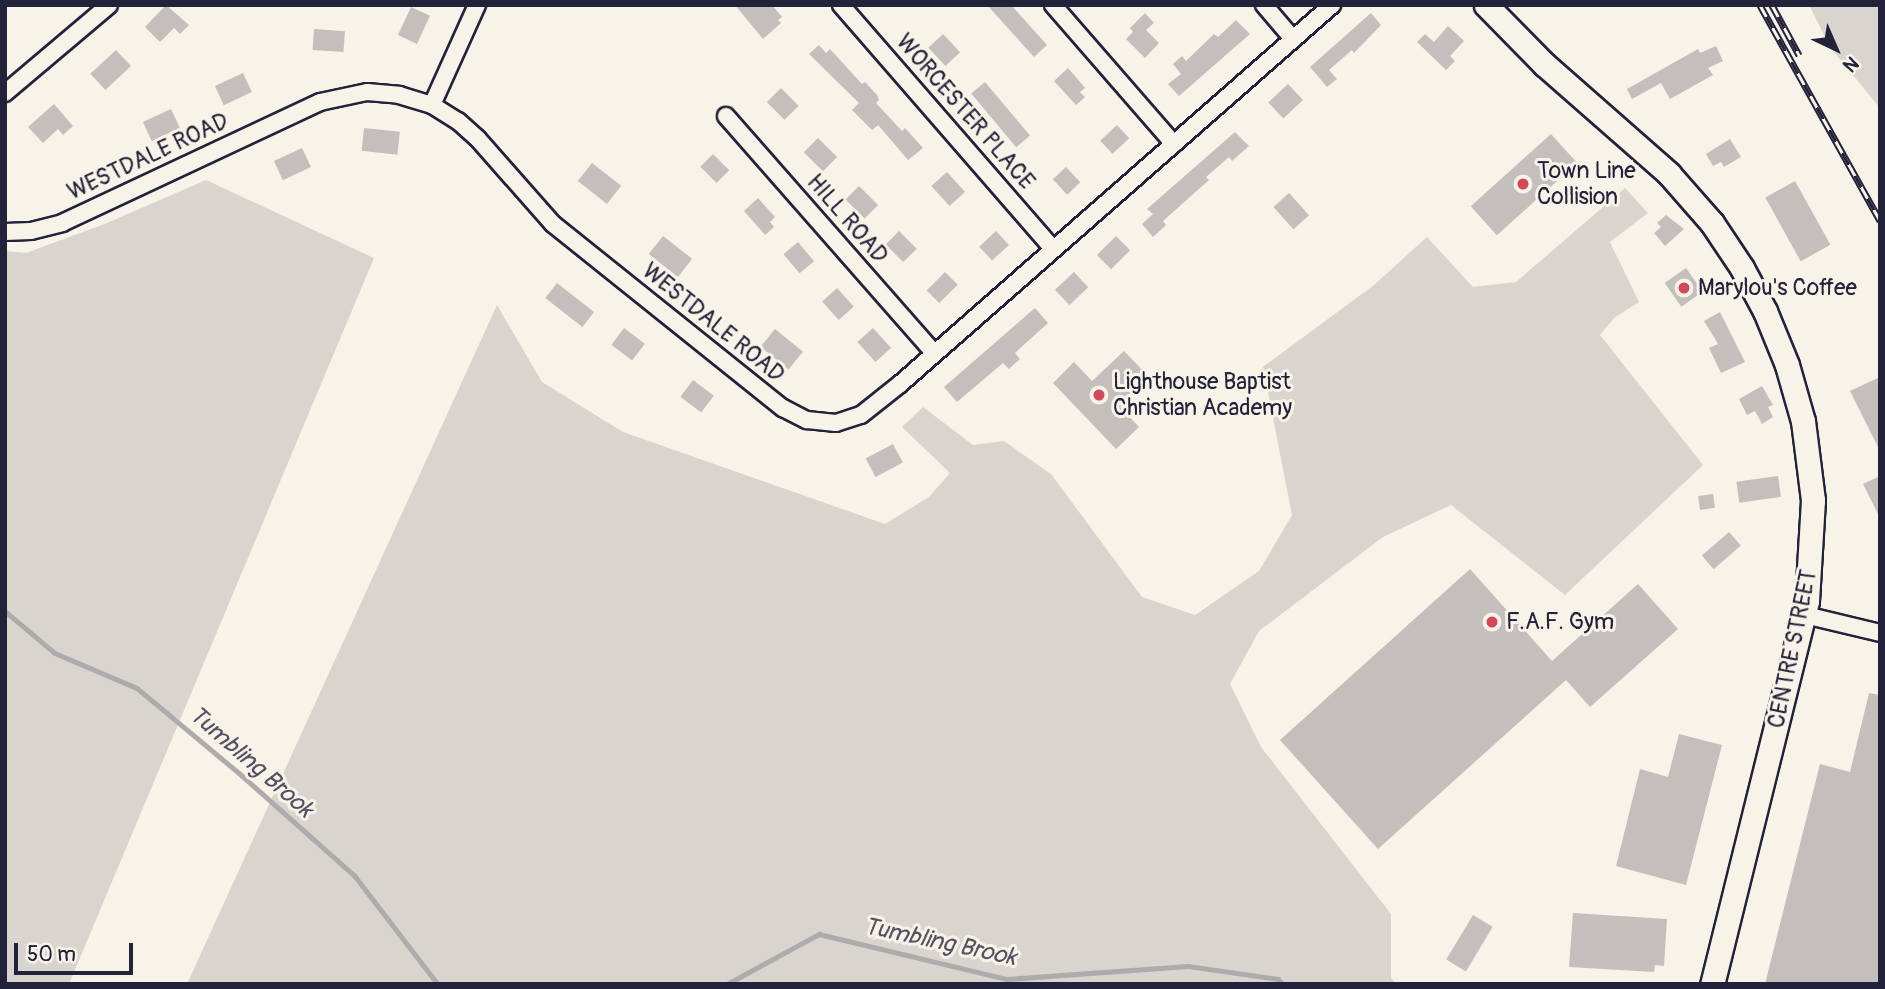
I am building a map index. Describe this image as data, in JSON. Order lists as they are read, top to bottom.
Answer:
{
  "streets": {
    "main road": ["CENTRE STREET"],
    "street": ["WORCESTER PLACE", "WESTDALE ROAD", "HILL ROAD"]
  },
  "crossings": [
    ["WORCESTER PLACE", "WESTDALE ROAD"],
    ["WESTDALE ROAD", "HILL ROAD"]
  ],
  "water": ["Tumbling Brook"],
  "places": [
    "Town Line Collision",
    "Marylou's Coffee",
    "Lighthouse Baptist Christian Academy",
    "F.A.F. Gym"
  ],
  "scale_bar": "50 m",
  "north": "bottom right"
}
